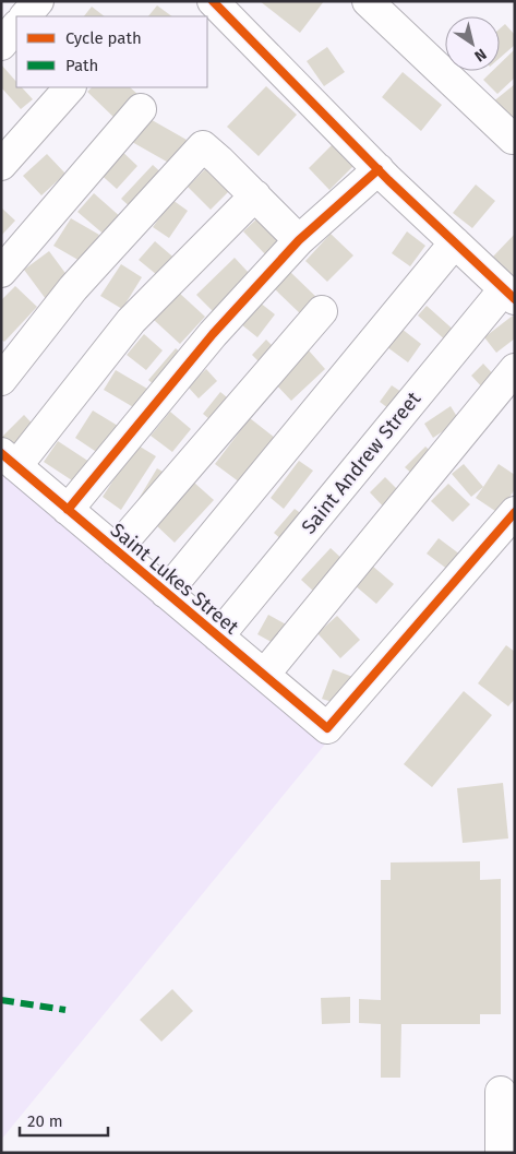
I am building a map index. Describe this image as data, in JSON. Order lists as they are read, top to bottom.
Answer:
{
  "streets": {
    "street": ["Saint Andrew Street", "Saint Lukes Street"]
  },
  "crossings": [
    ["Saint Andrew Street", "Saint Lukes Street"]
  ],
  "legend": ["Cycle path", "Path"],
  "scale_bar": "20 m",
  "north": "bottom right"
}
